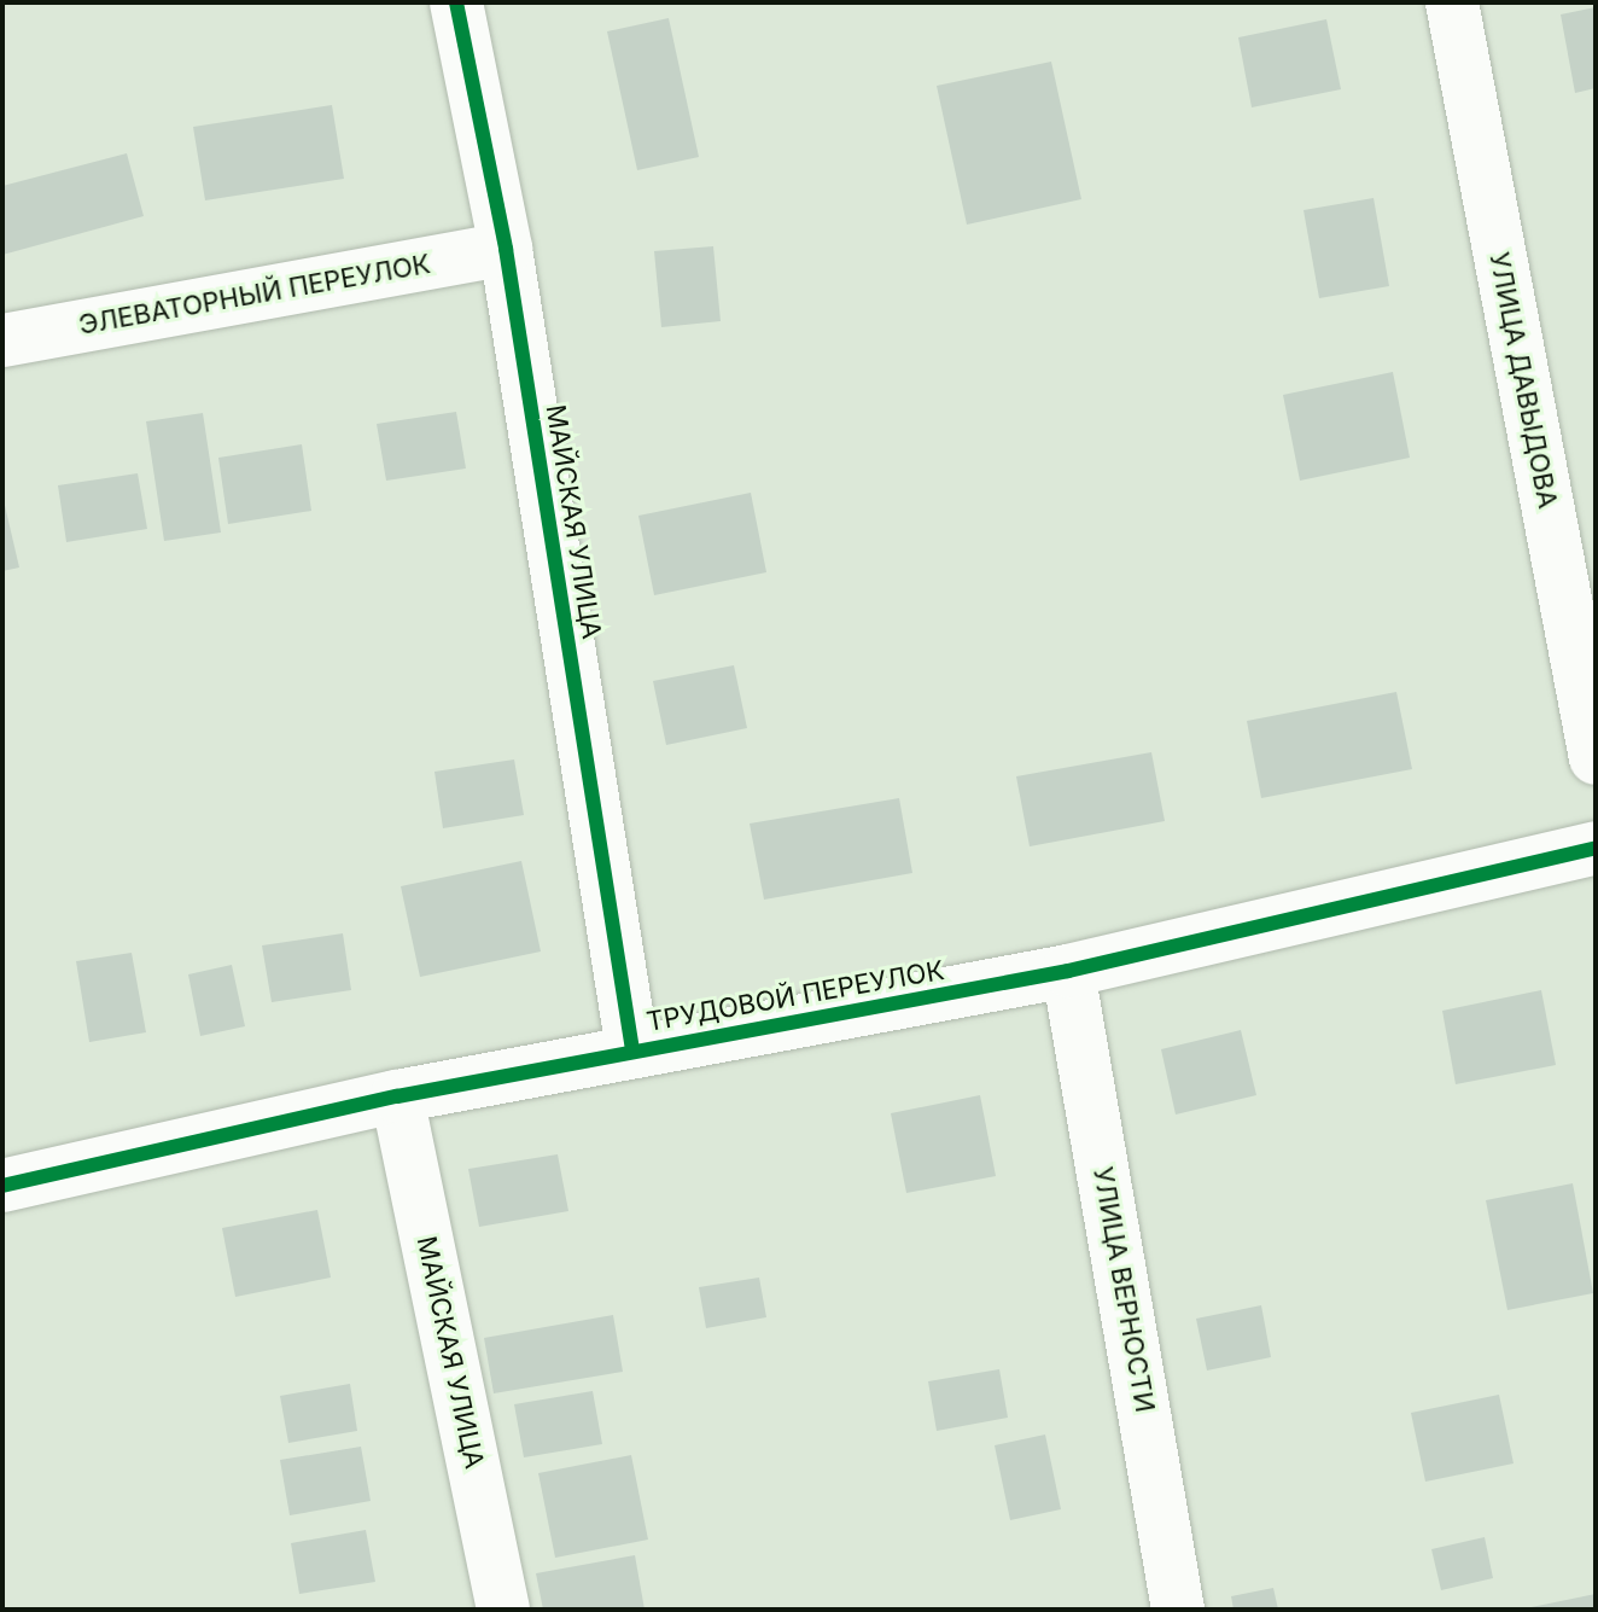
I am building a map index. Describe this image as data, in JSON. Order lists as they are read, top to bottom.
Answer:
{
  "streets": {
    "street": [
      "ЭЛЕВАТОРНЫЙ ПЕРЕУЛОК",
      "УЛИЦА ДАВЫДОВА",
      "МАЙСКАЯ УЛИЦА",
      "ТРУДОВОЙ ПЕРЕУЛОК",
      "УЛИЦА ВЕРНОСТИ"
    ]
  },
  "crossings": [
    ["ЭЛЕВАТОРНЫЙ ПЕРЕУЛОК", "МАЙСКАЯ УЛИЦА"],
    ["МАЙСКАЯ УЛИЦА", "ТРУДОВОЙ ПЕРЕУЛОК"],
    ["ТРУДОВОЙ ПЕРЕУЛОК", "УЛИЦА ВЕРНОСТИ"]
  ]
}
